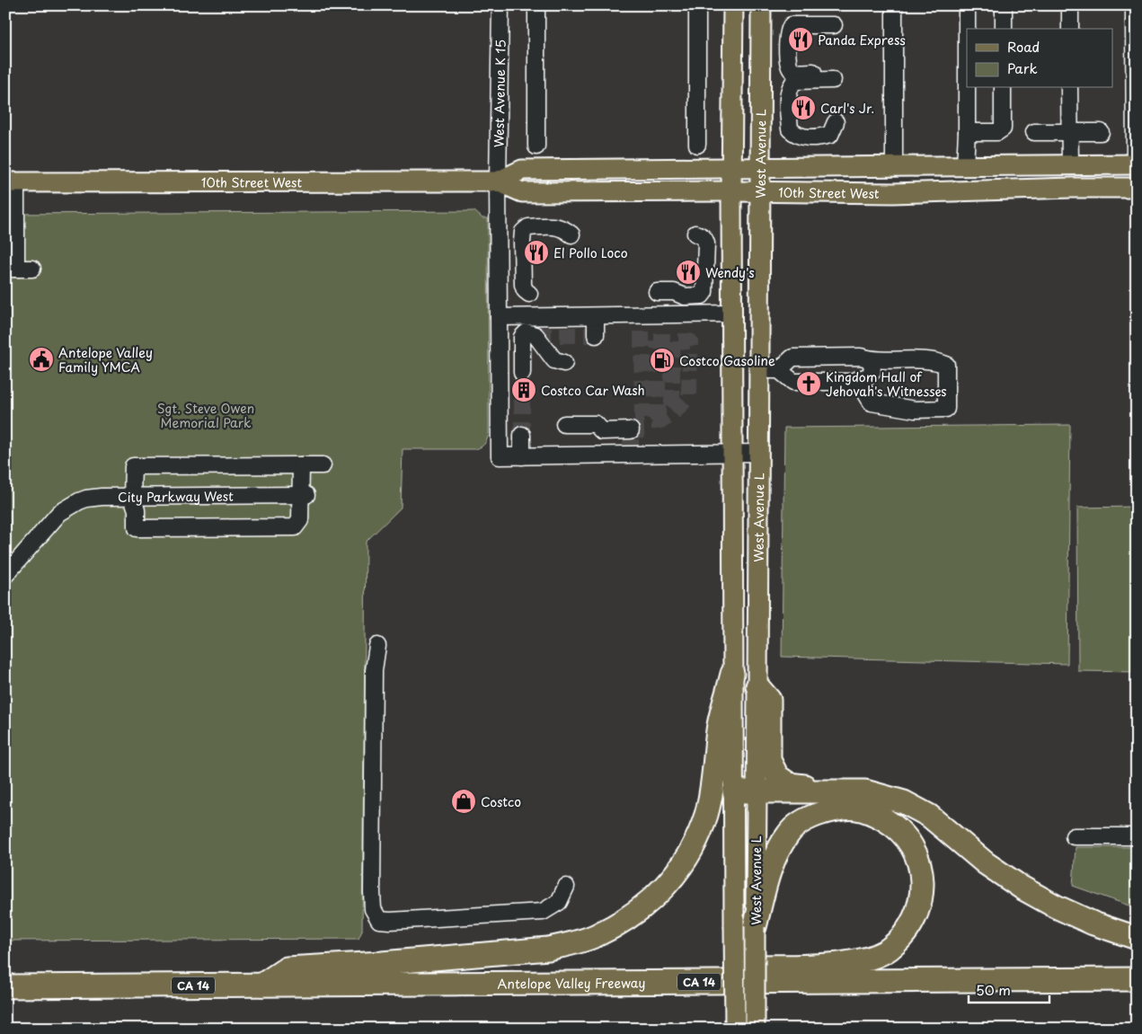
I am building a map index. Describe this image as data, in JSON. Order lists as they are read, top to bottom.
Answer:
{
  "streets": {
    "highway": ["CA 14", "Antelope Valley Freeway"],
    "main road": ["West Avenue L", "10th Street West"],
    "street": ["West Avenue K 15", "City Parkway West"]
  },
  "crossings": [
    ["West Avenue K 15", "10th Street West"],
    ["West Avenue L", "10th Street West"]
  ],
  "parks": ["Sgt. Steve Owen Memorial Park"],
  "places": {
    "restaurant": [
      "Panda Express",
      "Carl's Jr.",
      "El Pollo Loco",
      "Wendy's"
    ],
    "public building": ["Antelope Valley Family YMCA"],
    "fuel station": ["Costco Gasoline"],
    "church": ["Kingdom Hall of Jehovah's Witnesses"],
    "building": ["Costco Car Wash"],
    "shop": ["Costco"]
  },
  "legend": ["Road", "Park"],
  "scale_bar": "50 m"
}
